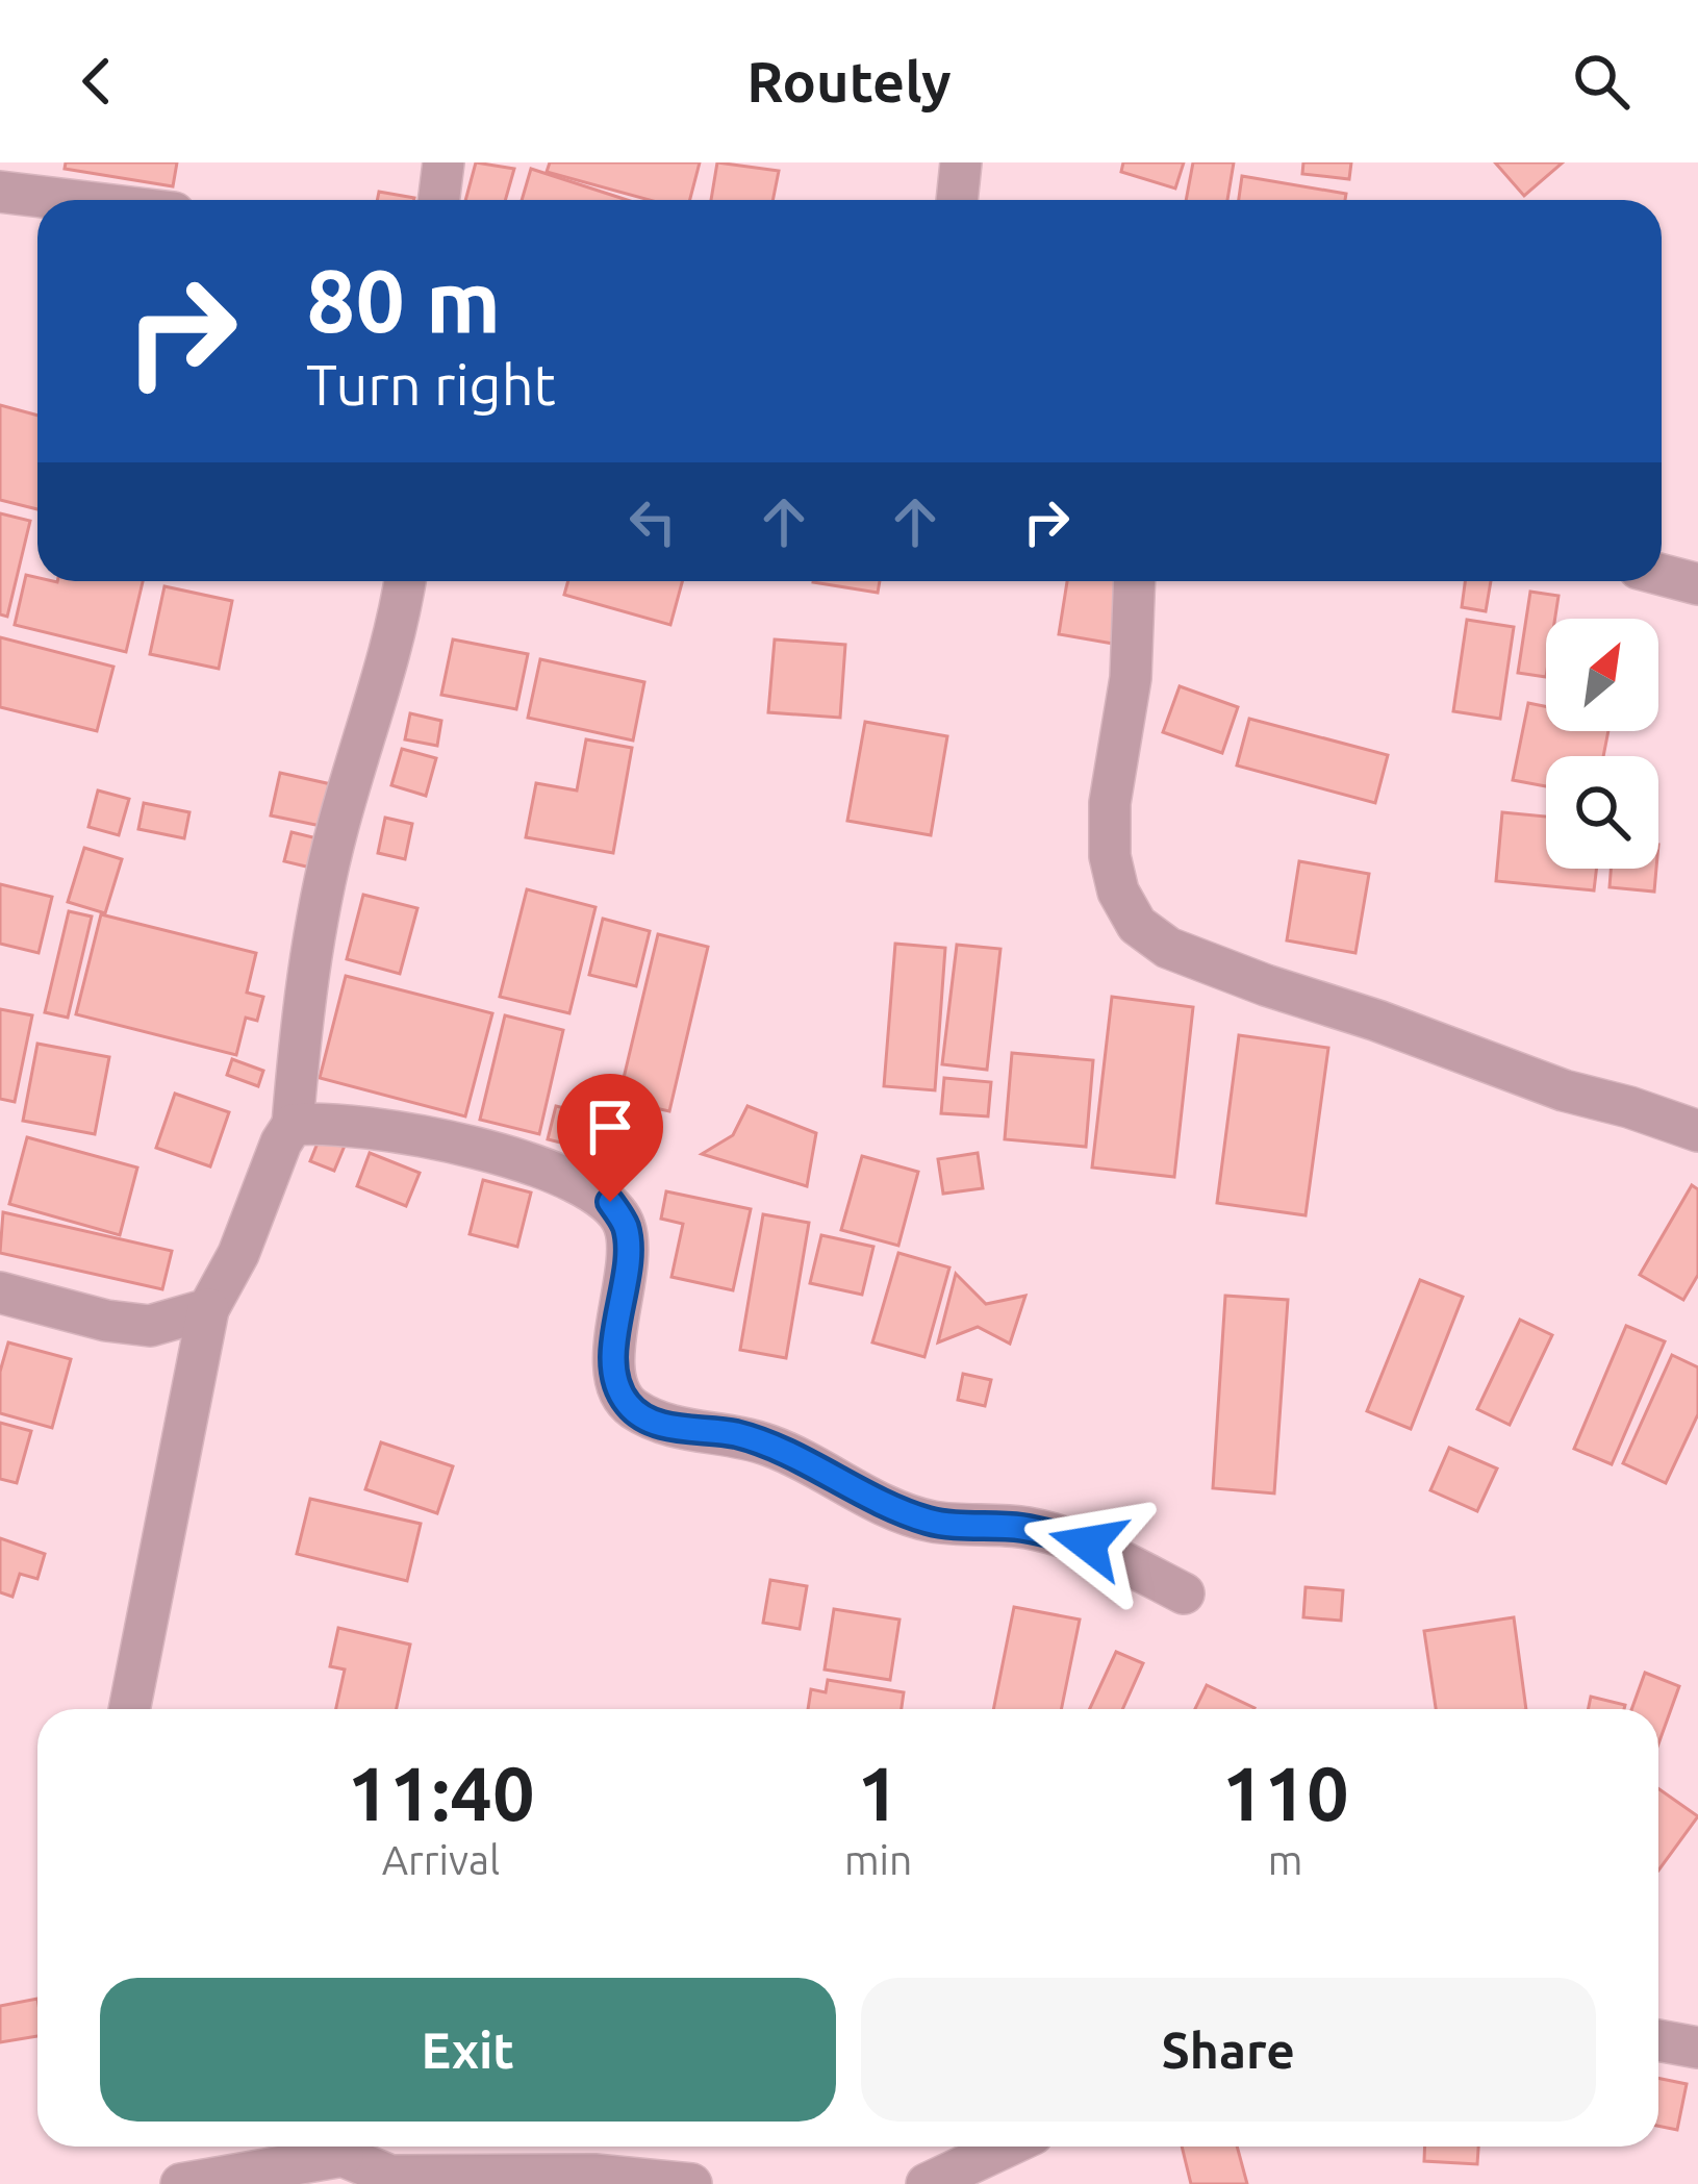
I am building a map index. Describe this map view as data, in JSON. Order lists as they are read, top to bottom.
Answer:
{
  "north": "top right",
  "page": {
    "header": "Routely",
    "turn": ["80 m", "Turn right"],
    "eta": [
      "11:40",
      "Arrival",
      "1",
      "min",
      "110",
      "m"
    ],
    "buttons": ["Exit", "Share"]
  }
}
